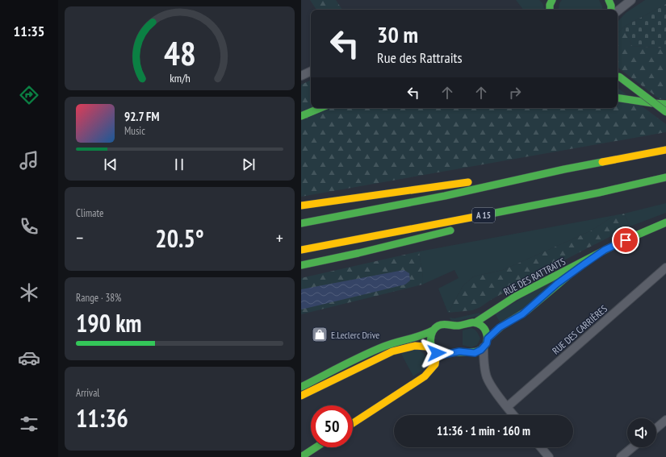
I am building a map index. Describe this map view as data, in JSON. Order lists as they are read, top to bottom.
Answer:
{
  "streets": {
    "main road": ["A 15", "RUE DES RATTRAITS"],
    "street": ["RUE DES CARRIÈRES"]
  },
  "places": {
    "shop": ["E.Leclerc Drive"]
  },
  "page": {
    "tabs": "11:35",
    "turn": ["30 m", "Rue des Rattraits"],
    "song": ["92.7 FM", "Music"],
    "tile": [
      "Climate",
      ["Range · 38%", "190 km"],
      ["Arrival", "11:36"]
    ],
    "heat": ["−", "20.5°", "+"],
    "limit": "50",
    "trip": "11:36 · 1 min · 160 m",
    "gauge": ["48", "km/h"]
  }
}
